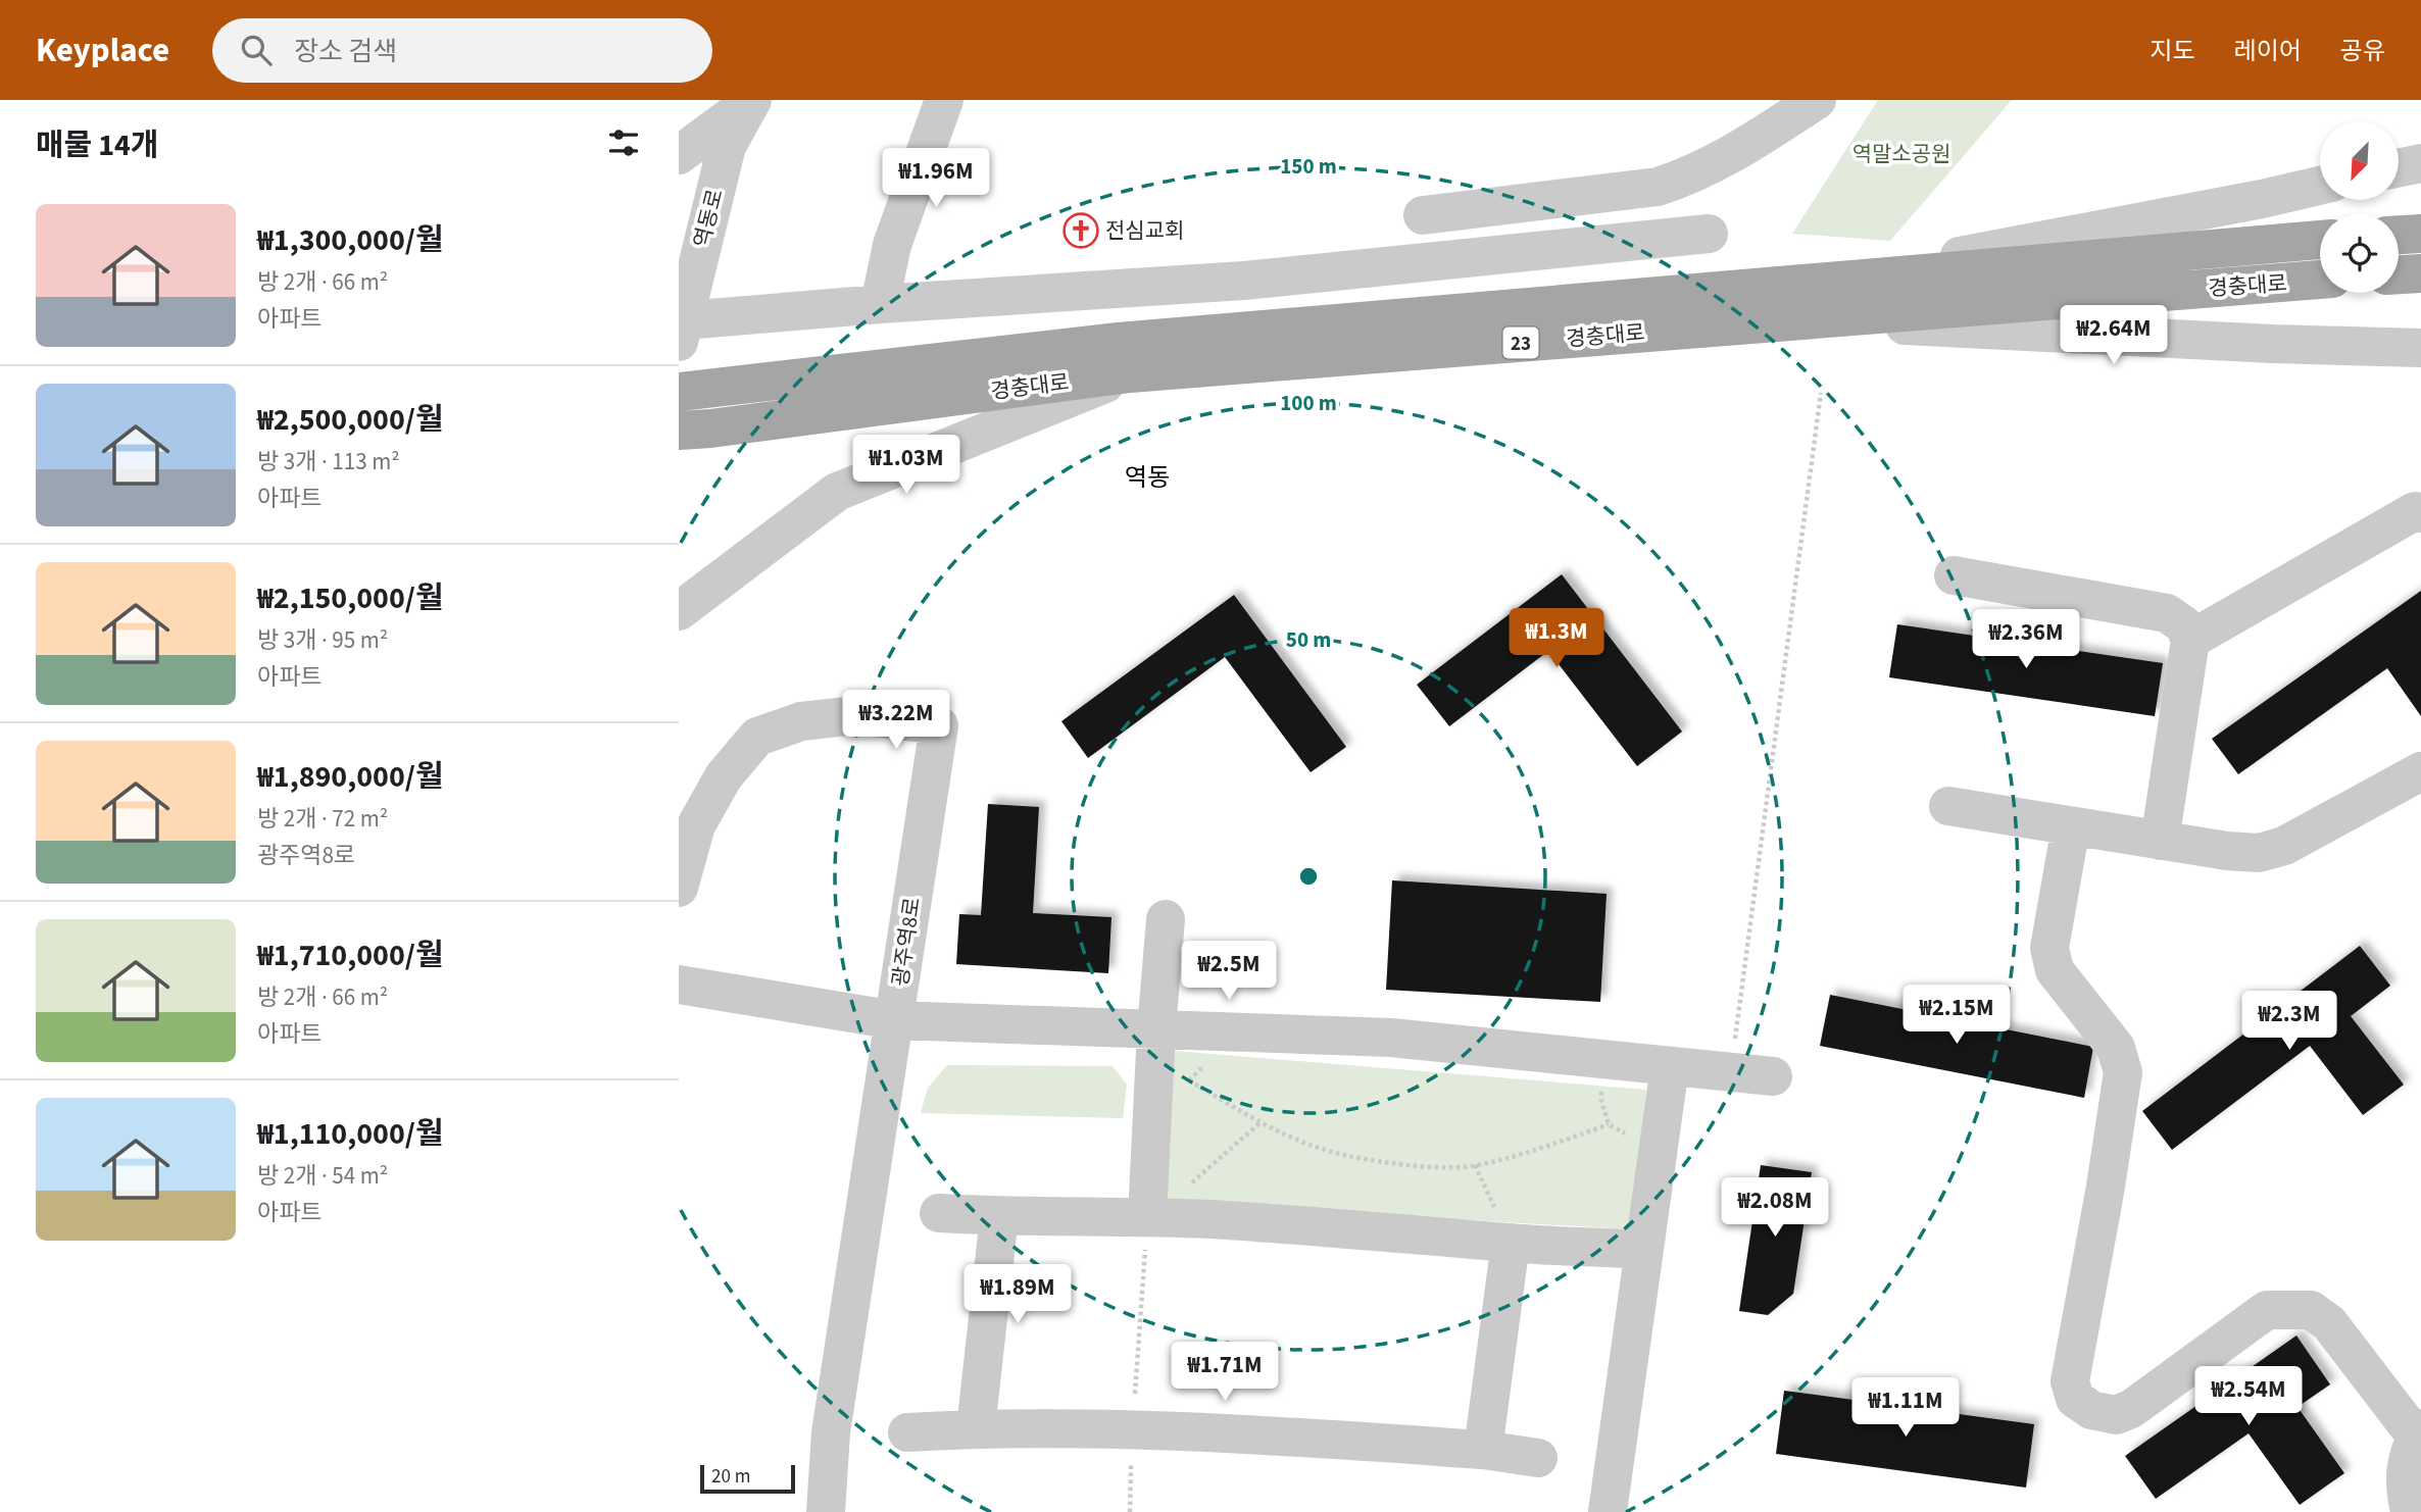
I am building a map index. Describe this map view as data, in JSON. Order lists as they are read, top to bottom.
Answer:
{
  "streets": {
    "main road": ["경충대로", "23"],
    "street": ["역동로", "광주역8로"]
  },
  "districts": ["역동"],
  "parks": ["역말소공원"],
  "places": {
    "church": ["전심교회"]
  },
  "scale_bar": "20 m",
  "north": "bottom left",
  "page": {
    "header": "Keyplace",
    "search": "장소 검색",
    "nav": ["지도", "레이어", "공유"],
    "heading": "매물 14개",
    "price": [
      "₩1.96M",
      "₩2.64M",
      "₩1.03M",
      "₩1.3M",
      "₩2.36M",
      "₩3.22M",
      "₩2.5M",
      "₩2.15M",
      "₩2.3M",
      "₩2.08M",
      "₩1.89M",
      "₩1.71M",
      "₩2.54M",
      "₩1.11M"
    ],
    "list": [
      {
        "name": "₩1,300,000/월",
        "note": "방 2개 · 66 m² · 아파트"
      },
      {
        "name": "₩2,500,000/월",
        "note": "방 3개 · 113 m² · 아파트"
      },
      {
        "name": "₩2,150,000/월",
        "note": "방 3개 · 95 m² · 아파트"
      },
      {
        "name": "₩1,890,000/월",
        "note": "방 2개 · 72 m² · 광주역8로"
      },
      {
        "name": "₩1,710,000/월",
        "note": "방 2개 · 66 m² · 아파트"
      },
      {
        "name": "₩1,110,000/월",
        "note": "방 2개 · 54 m² · 아파트"
      }
    ],
    "scale": "20 m"
  },
  "rings": ["150 m", "100 m", "50 m"]
}
